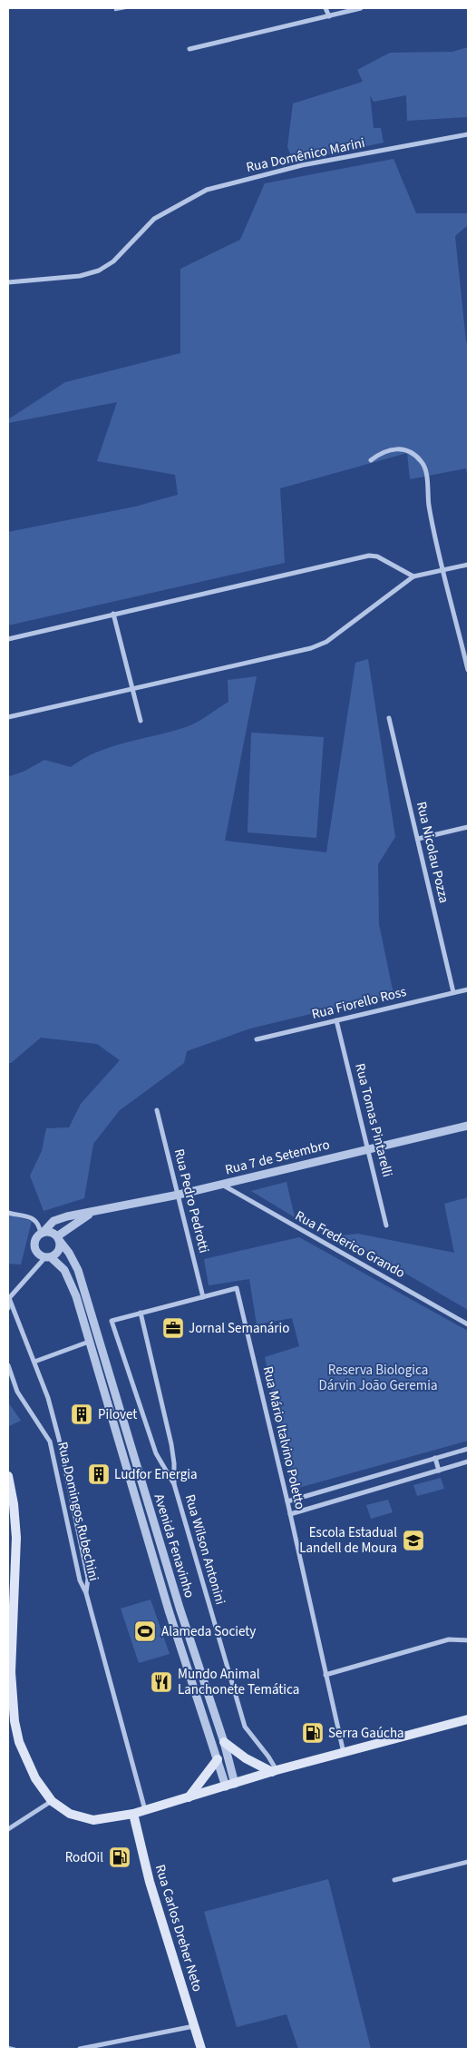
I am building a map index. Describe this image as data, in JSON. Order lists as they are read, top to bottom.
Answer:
{
  "streets": {
    "main road": ["Rua Carlos Dreher Neto"],
    "street": [
      "Rua Domênico Marini",
      "Rua Nicolau Pozza",
      "Rua Fiorello Ross",
      "Rua Tomas Pintarelli",
      "Rua 7 de Setembro",
      "Rua Pedro Pedrotti",
      "Rua Frederico Grando",
      "Rua Mário Italvino Poletto",
      "Rua Domingos Rubechini",
      "Avenida Fenavinho",
      "Rua Wilson Antonini"
    ]
  },
  "crossings": [
    ["Rua Nicolau Pozza", "Rua Fiorello Ross"],
    ["Rua Fiorello Ross", "Rua Tomas Pintarelli"],
    ["Rua Tomas Pintarelli", "Rua 7 de Setembro"],
    ["Rua 7 de Setembro", "Rua Pedro Pedrotti"],
    ["Rua 7 de Setembro", "Rua Frederico Grando"],
    ["Rua 7 de Setembro", "Avenida Fenavinho"],
    ["Rua Pedro Pedrotti", "Rua Mário Italvino Poletto"]
  ],
  "parks": ["Reserva Biologica Dárvin João Geremia"],
  "places": {
    "office": ["Jornal Semanário"],
    "building": ["Pilovet", "Ludfor Energia"],
    "school or university": ["Escola Estadual Landell de Moura"],
    "sports": ["Alameda Society"],
    "restaurant": ["Mundo Animal Lanchonete Temática"],
    "fuel station": ["Serra Gaúcha", "RodOil"]
  }
}
